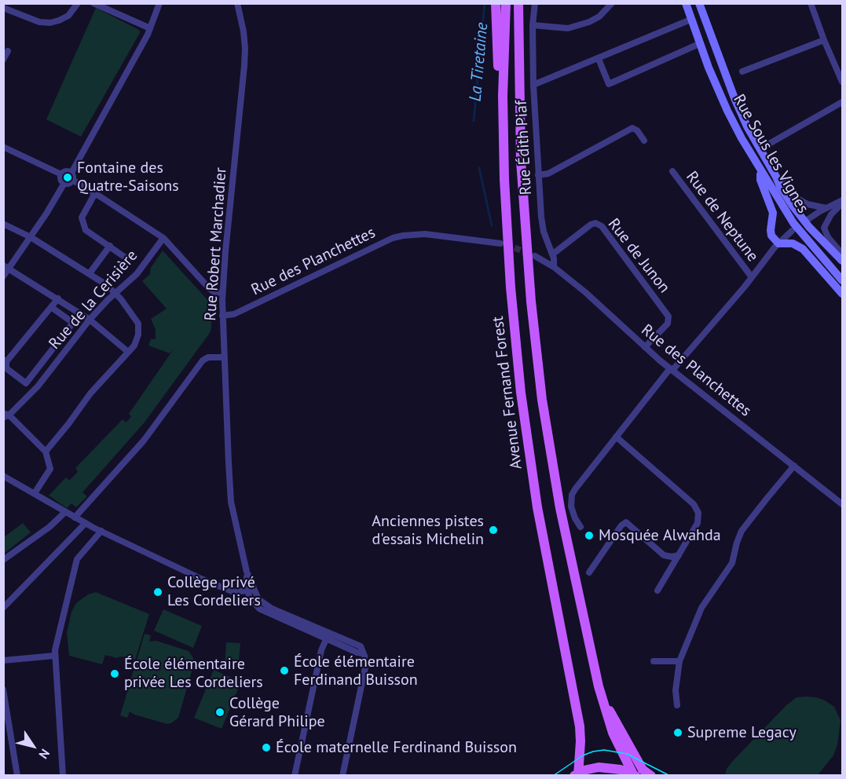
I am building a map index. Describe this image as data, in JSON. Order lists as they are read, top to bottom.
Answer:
{
  "streets": {
    "main road": ["Avenue Fernand Forest"],
    "street": [
      "Rue Édith Piaf",
      "Rue Sous les Vignes",
      "Rue de Neptune",
      "Rue Robert Marchadier",
      "Rue de Junon",
      "Rue des Planchettes",
      "Rue de la Cerisière"
    ]
  },
  "crossings": [
    ["Rue Édith Piaf", "Rue de Junon"],
    ["Rue Édith Piaf", "Rue des Planchettes"],
    ["Rue Robert Marchadier", "Rue des Planchettes"],
    ["Rue de Junon", "Rue des Planchettes"]
  ],
  "water": ["La Tiretaine"],
  "places": [
    "Fontaine des Quatre-Saisons",
    "Anciennes pistes d'essais Michelin",
    "Mosquée Alwahda",
    "Collège privé Les Cordeliers",
    "École élémentaire Ferdinand Buisson",
    "École élémentaire privée Les Cordeliers",
    "Collège Gérard Philipe",
    "Supreme Legacy",
    "École maternelle Ferdinand Buisson"
  ],
  "north": "bottom right"
}
